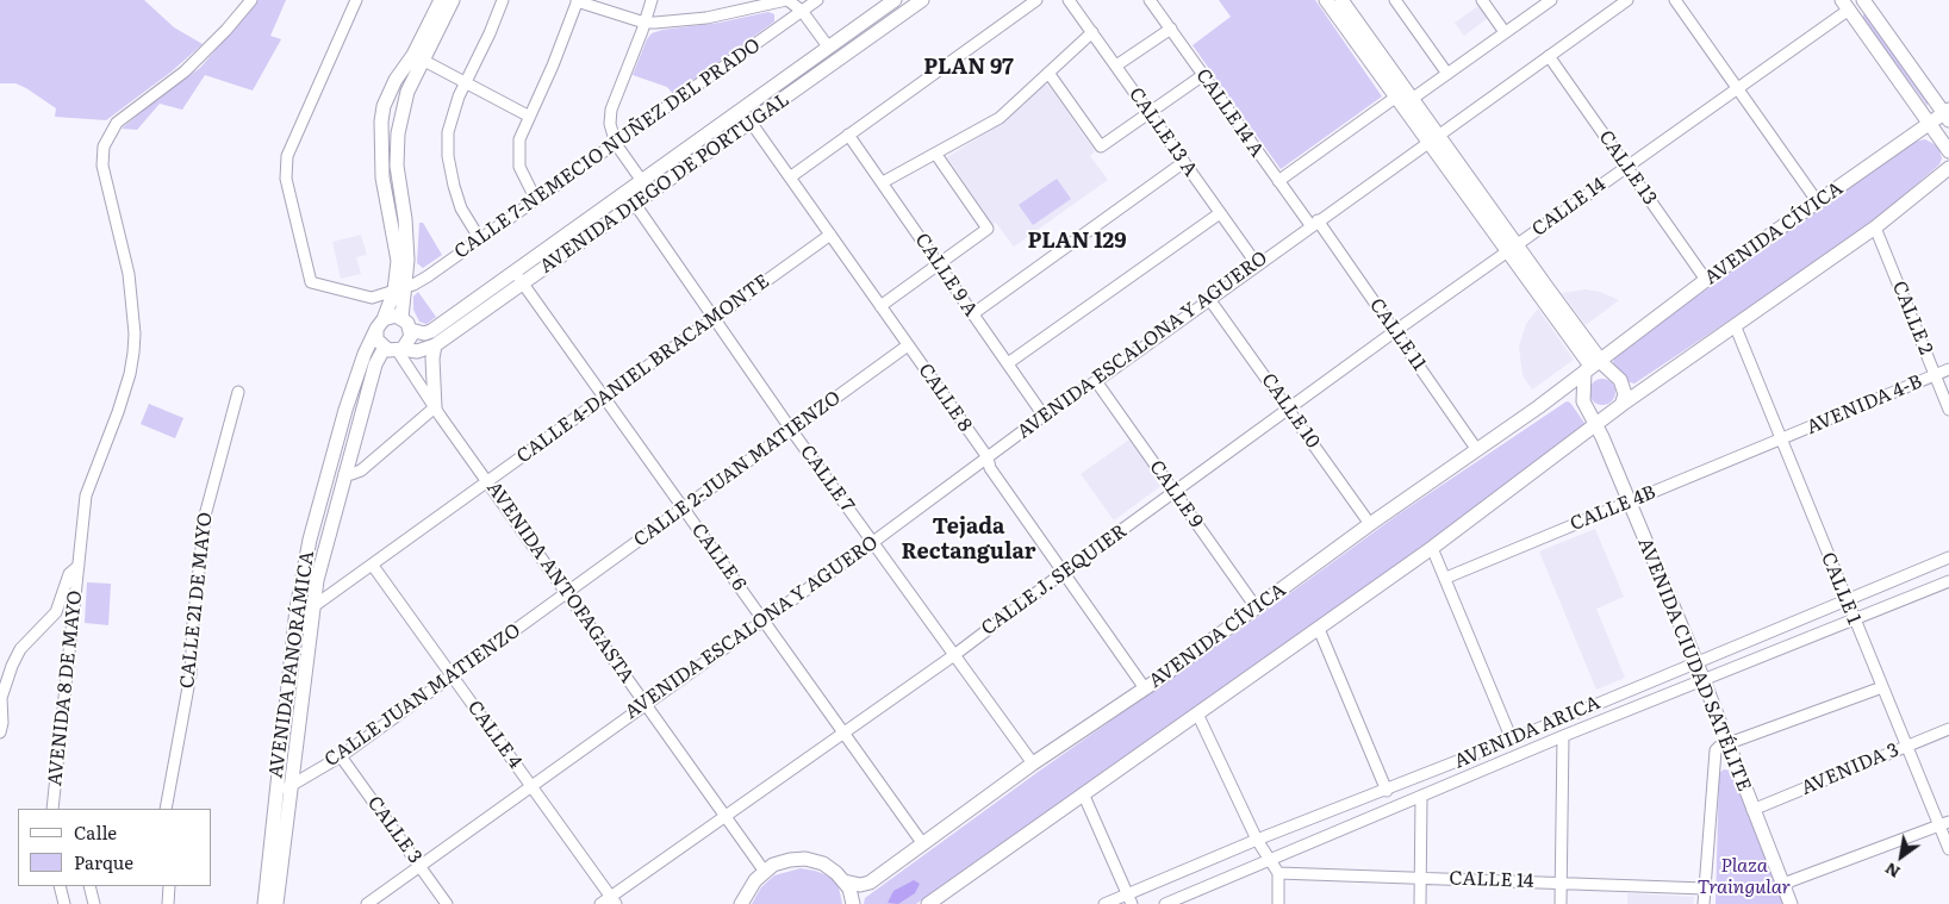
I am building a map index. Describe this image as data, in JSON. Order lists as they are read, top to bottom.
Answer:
{
  "streets": {
    "main road": [
      "AVENIDA DIEGO DE PORTUGAL",
      "AVENIDA CÍVICA",
      "AVENIDA PANORÁMICA",
      "AVENIDA CIUDAD SATÉLITE"
    ],
    "street": [
      "CALLE 14 A",
      "CALLE 13 A",
      "CALLE 7-NEMECIO NUÑEZ DEL PRADO",
      "CALLE 13",
      "CALLE 14",
      "CALLE 9 A",
      "CALLE 2",
      "CALLE 11",
      "AVENIDA ESCALONA Y AGUERO",
      "CALLE 4-DANIEL BRACAMONTE",
      "CALLE 8",
      "AVENIDA 4-B",
      "CALLE 10",
      "CALLE 2-JUAN MATIENZO",
      "CALLE 7",
      "CALLE 9",
      "CALLE 4B",
      "CALLE 6",
      "CALLE J. SEQUIER",
      "AVENIDA ANTOFAGASTA",
      "CALLE 1",
      "CALLE 21 DE MAYO",
      "AVENIDA 8 DE MAYO",
      "CALLE JUAN MATIENZO",
      "AVENIDA ARICA",
      "CALLE 4",
      "AVENIDA 3",
      "CALLE 3"
    ]
  },
  "crossings": [
    ["CALLE 14 A", "CALLE 11"],
    ["CALLE 14 A", "AVENIDA ESCALONA Y AGUERO"],
    ["CALLE 13 A", "AVENIDA ESCALONA Y AGUERO"],
    ["CALLE 7-NEMECIO NUÑEZ DEL PRADO", "AVENIDA PANORÁMICA"],
    ["CALLE 13", "CALLE 14"],
    ["CALLE 13", "AVENIDA CÍVICA"],
    ["CALLE 13", "AVENIDA ESCALONA Y AGUERO"],
    ["AVENIDA DIEGO DE PORTUGAL", "CALLE 8"],
    ["AVENIDA DIEGO DE PORTUGAL", "CALLE 7"],
    ["AVENIDA DIEGO DE PORTUGAL", "CALLE 6"],
    ["AVENIDA DIEGO DE PORTUGAL", "AVENIDA ANTOFAGASTA"],
    ["AVENIDA DIEGO DE PORTUGAL", "AVENIDA PANORÁMICA"],
    ["CALLE 14", "CALLE J. SEQUIER"],
    ["AVENIDA CÍVICA", "CALLE 11"],
    ["AVENIDA CÍVICA", "CALLE 8"],
    ["AVENIDA CÍVICA", "CALLE 10"],
    ["AVENIDA CÍVICA", "CALLE 7"],
    ["AVENIDA CÍVICA", "CALLE 9"],
    ["AVENIDA CÍVICA", "CALLE 6"],
    ["AVENIDA CÍVICA", "AVENIDA CIUDAD SATÉLITE"],
    ["CALLE 9 A", "AVENIDA ESCALONA Y AGUERO"],
    ["CALLE 2", "AVENIDA 4-B"],
    ["CALLE 11", "AVENIDA ESCALONA Y AGUERO"],
    ["CALLE 11", "CALLE J. SEQUIER"],
    ["AVENIDA ESCALONA Y AGUERO", "CALLE 8"],
    ["AVENIDA ESCALONA Y AGUERO", "CALLE 10"],
    ["AVENIDA ESCALONA Y AGUERO", "CALLE 7"],
    ["AVENIDA ESCALONA Y AGUERO", "CALLE 9"],
    ["AVENIDA ESCALONA Y AGUERO", "CALLE 6"],
    ["AVENIDA ESCALONA Y AGUERO", "AVENIDA ANTOFAGASTA"],
    ["AVENIDA ESCALONA Y AGUERO", "CALLE 4"],
    ["AVENIDA ESCALONA Y AGUERO", "CALLE 3"],
    ["CALLE 4-DANIEL BRACAMONTE", "CALLE 8"],
    ["CALLE 4-DANIEL BRACAMONTE", "CALLE 7"],
    ["CALLE 4-DANIEL BRACAMONTE", "CALLE 6"],
    ["CALLE 4-DANIEL BRACAMONTE", "AVENIDA ANTOFAGASTA"],
    ["CALLE 4-DANIEL BRACAMONTE", "AVENIDA PANORÁMICA"],
    ["CALLE 4-DANIEL BRACAMONTE", "CALLE 4"],
    ["CALLE 8", "CALLE 2-JUAN MATIENZO"],
    ["CALLE 8", "CALLE J. SEQUIER"],
    ["AVENIDA 4-B", "CALLE 4B"],
    ["AVENIDA 4-B", "CALLE 1"],
    ["CALLE 10", "CALLE J. SEQUIER"],
    ["CALLE 2-JUAN MATIENZO", "CALLE 7"],
    ["CALLE 2-JUAN MATIENZO", "CALLE 6"],
    ["CALLE 2-JUAN MATIENZO", "AVENIDA ANTOFAGASTA"],
    ["CALLE 2-JUAN MATIENZO", "CALLE JUAN MATIENZO"],
    ["CALLE 7", "CALLE J. SEQUIER"],
    ["CALLE 9", "CALLE J. SEQUIER"],
    ["CALLE 4B", "CALLE 1"],
    ["CALLE 4B", "AVENIDA CIUDAD SATÉLITE"],
    ["CALLE 6", "CALLE J. SEQUIER"],
    ["CALLE J. SEQUIER", "AVENIDA ANTOFAGASTA"],
    ["CALLE J. SEQUIER", "CALLE 4"],
    ["AVENIDA ANTOFAGASTA", "AVENIDA PANORÁMICA"],
    ["AVENIDA ANTOFAGASTA", "CALLE JUAN MATIENZO"],
    ["CALLE 1", "AVENIDA ARICA"],
    ["CALLE 1", "AVENIDA 3"],
    ["AVENIDA PANORÁMICA", "CALLE JUAN MATIENZO"],
    ["AVENIDA CIUDAD SATÉLITE", "AVENIDA ARICA"],
    ["AVENIDA CIUDAD SATÉLITE", "AVENIDA 3"],
    ["CALLE JUAN MATIENZO", "CALLE 4"],
    ["CALLE JUAN MATIENZO", "CALLE 3"]
  ],
  "districts": ["PLAN 97", "PLAN 129", "Tejada Rectangular"],
  "parks": ["Plaza Traingular"],
  "legend": ["Calle", "Parque"],
  "north": "bottom left"
}
